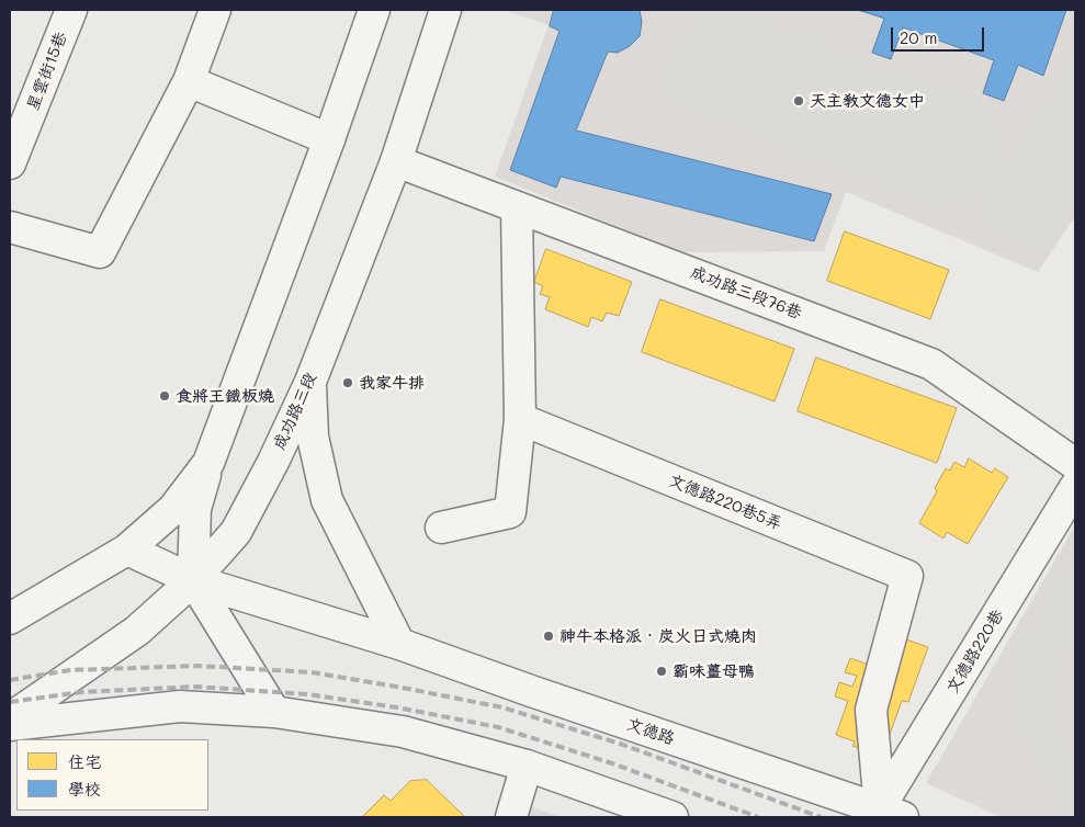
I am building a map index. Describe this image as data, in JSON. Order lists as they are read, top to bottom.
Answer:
{
  "streets": {
    "main road": [
      "星雲街15巷",
      "成功路三段76巷",
      "成功路三段",
      "文德路220巷5弄",
      "文德路220巷",
      "文德路"
    ]
  },
  "crossings": [
    ["成功路三段76巷", "成功路三段"],
    ["成功路三段", "文德路"],
    ["文德路220巷5弄", "文德路220巷"],
    ["文德路220巷5弄", "文德路"],
    ["文德路220巷", "文德路"]
  ],
  "places": [
    "天主教文德女中",
    "我家牛排",
    "食將王鐵板燒",
    "神牛本格派‧炭火日式燒肉",
    "霸味薑母鴨"
  ],
  "legend": ["住宅", "學校"],
  "scale_bar": "20 m"
}
